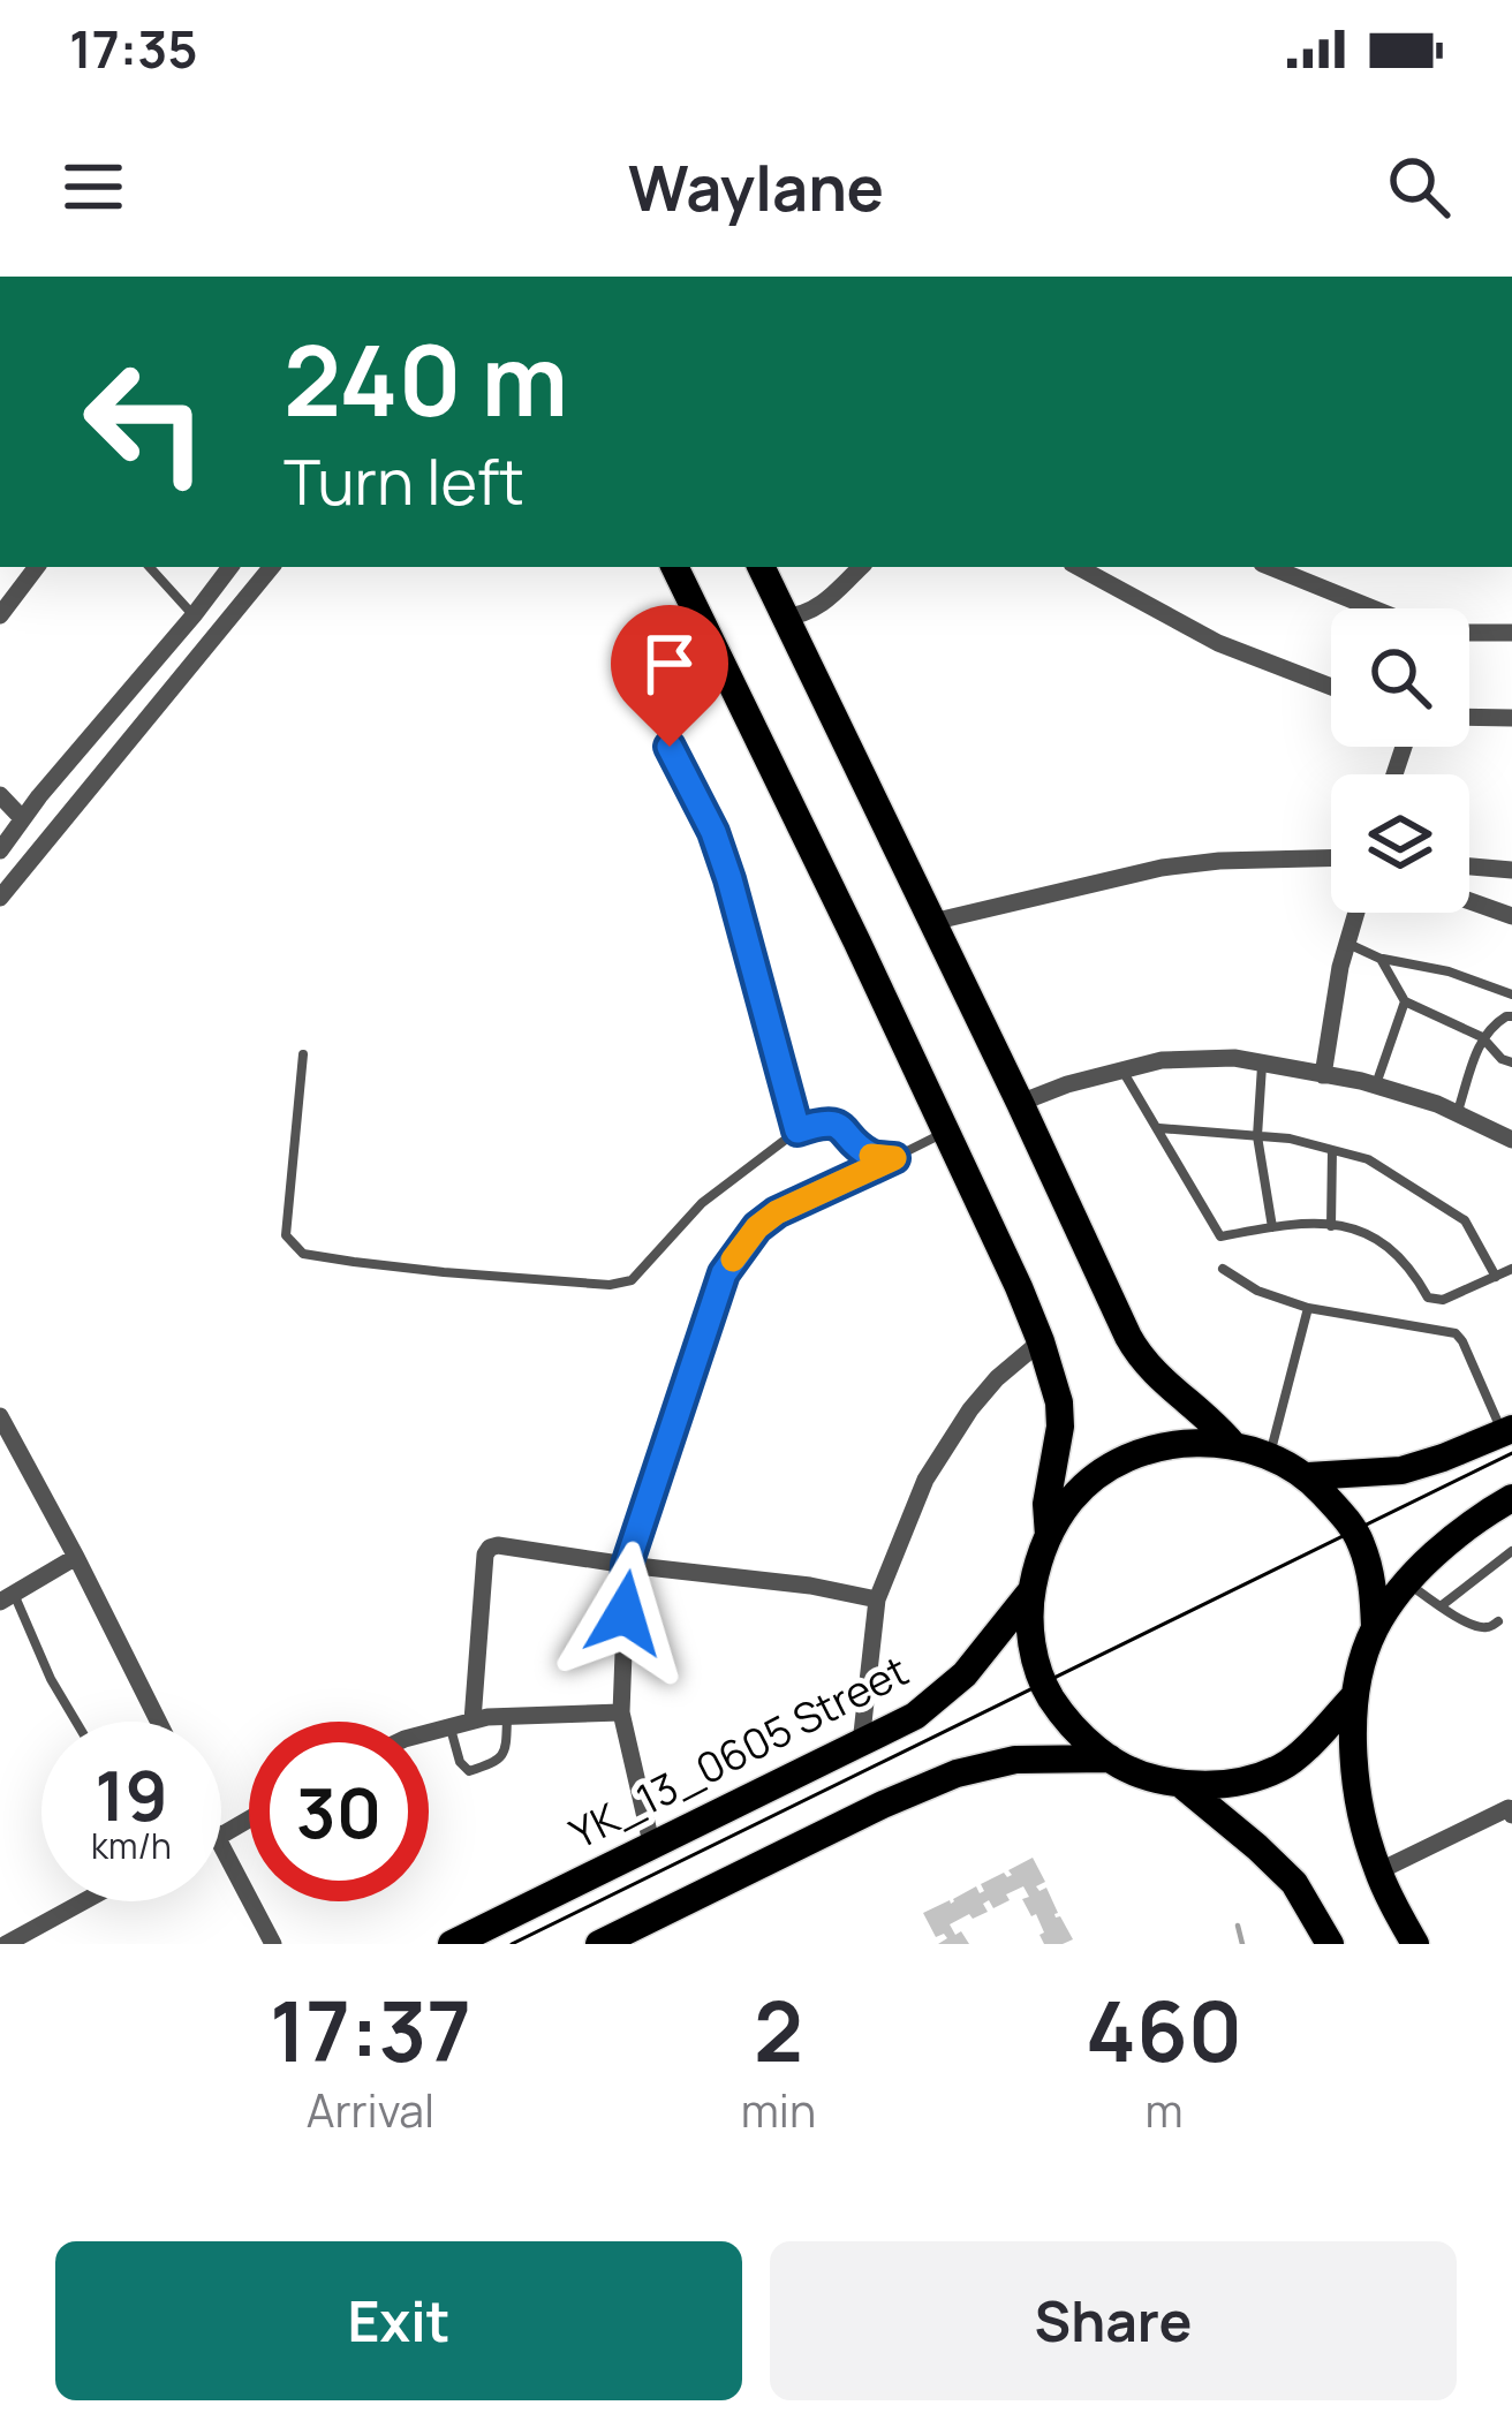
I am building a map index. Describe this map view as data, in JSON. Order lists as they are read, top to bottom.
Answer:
{
  "streets": {
    "main road": ["YK_13_0605 Street"]
  },
  "page": {
    "status": "17:35",
    "header": "Waylane",
    "turn": ["240 m", "Turn left"],
    "speed": "19 km/h",
    "limit": "30",
    "eta": [
      "17:37",
      "Arrival",
      "2",
      "min",
      "460",
      "m"
    ],
    "buttons": ["Exit", "Share"]
  }
}
